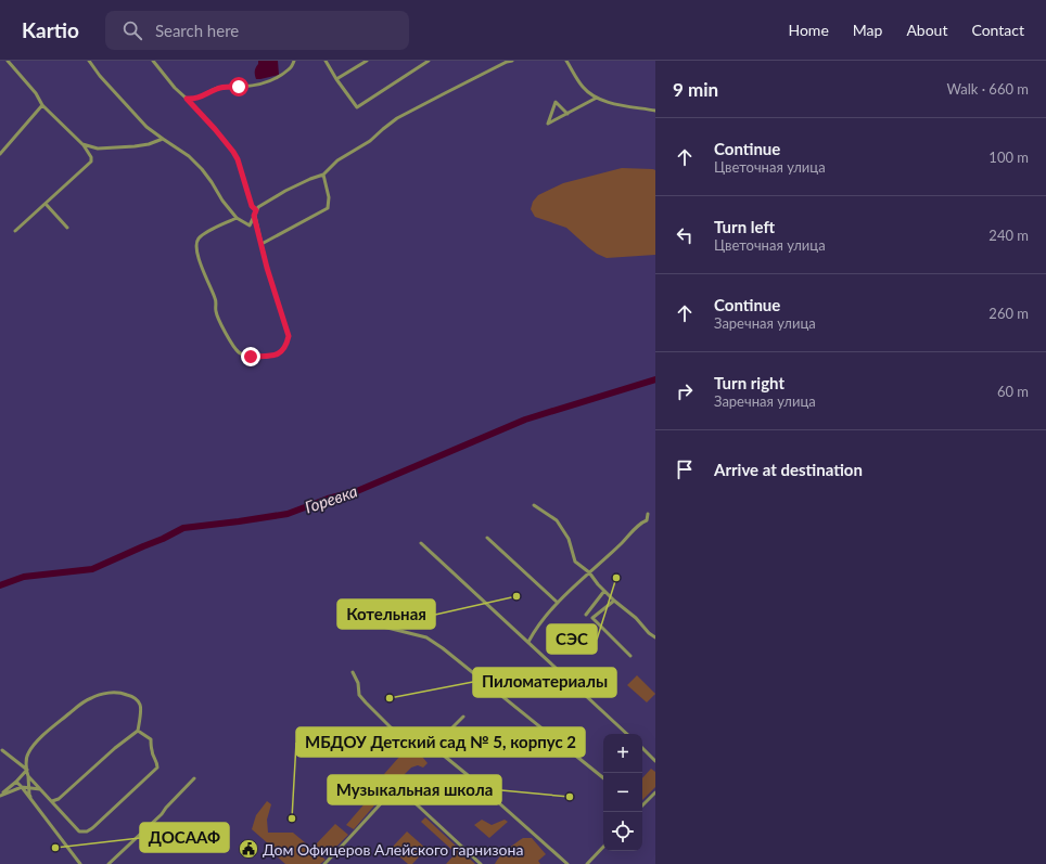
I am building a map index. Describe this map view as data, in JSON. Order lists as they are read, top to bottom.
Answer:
{
  "water": ["Горевка"],
  "places": {
    "other": [
      "СЭС",
      "Котельная",
      "Пиломатериалы",
      "Музыкальная школа",
      "МБДОУ Детский сад № 5, корпус 2",
      "ДОСААФ"
    ],
    "public building": ["Дом Офицеров Алейского гарнизона"]
  },
  "page": {
    "header": "Kartio",
    "search": "Search here",
    "nav": [
      "Home",
      "Map",
      "About",
      "Contact"
    ],
    "heading": ["9 min", "Walk · 660 m"],
    "list": [
      ["Continue", "Цветочная улица", "100 m"],
      ["Turn left", "Цветочная улица", "240 m"],
      ["Continue", "Заречная улица", "260 m"],
      ["Turn right", "Заречная улица", "60 m"],
      "Arrive at destination"
    ],
    "map_buttons": ["+", "−"]
  }
}
